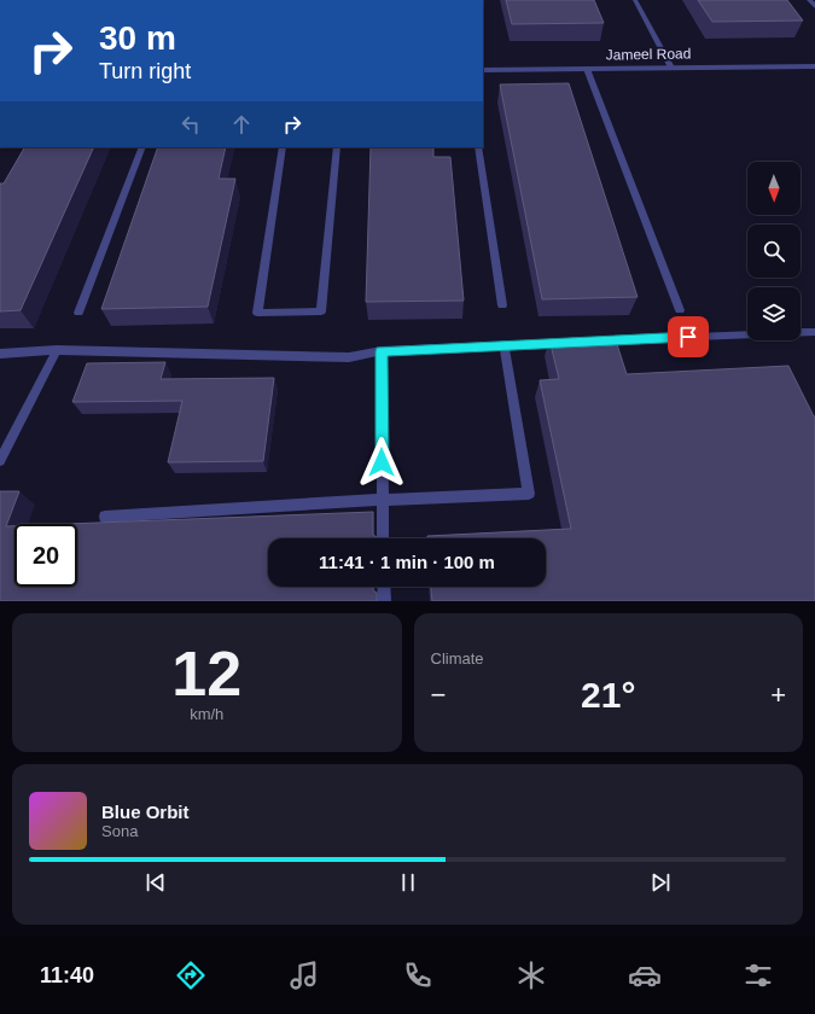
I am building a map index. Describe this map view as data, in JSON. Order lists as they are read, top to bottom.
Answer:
{
  "streets": {
    "street": ["Jameel Road"]
  },
  "north": "bottom",
  "page": {
    "turn": ["30 m", "Turn right"],
    "limit": "20",
    "trip": "11:41 · 1 min · 100 m",
    "tile": [
      ["12", "km/h"],
      "Climate"
    ],
    "heat": ["−", "21°", "+"],
    "song": ["Blue Orbit", "Sona"],
    "tabs": "11:40"
  }
}
